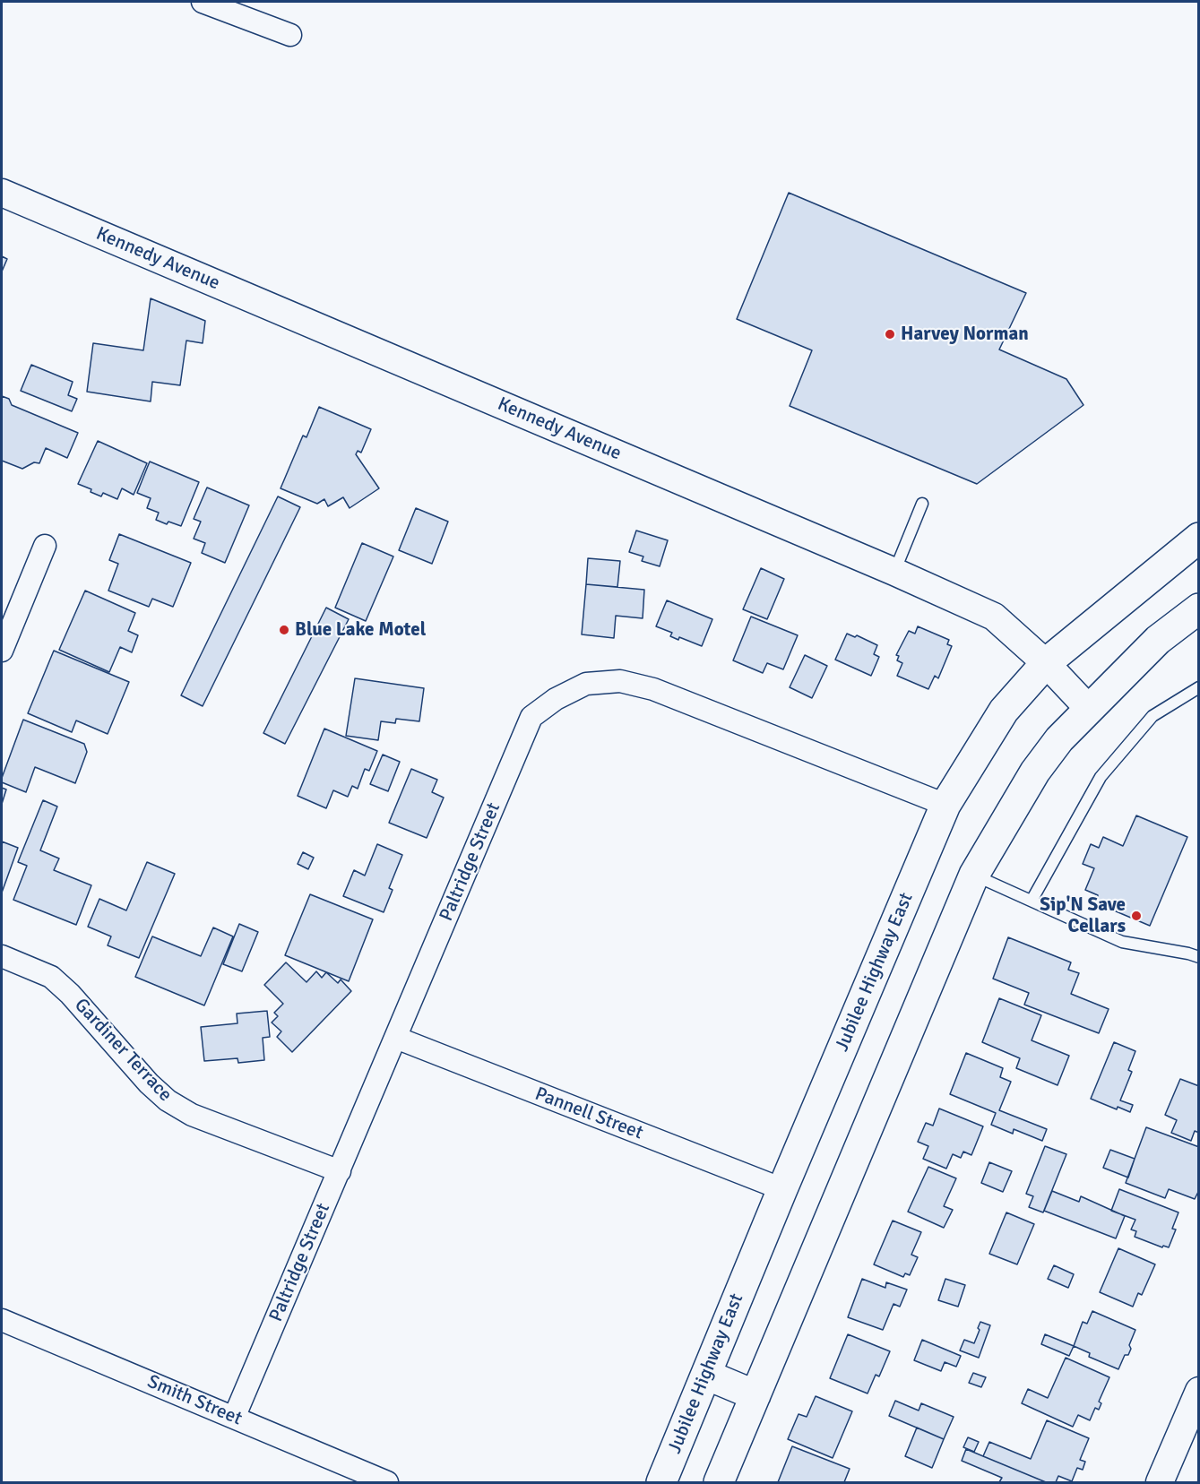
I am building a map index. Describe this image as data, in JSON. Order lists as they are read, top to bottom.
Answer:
{
  "streets": {
    "highway": ["Jubilee Highway East"],
    "street": [
      "Kennedy Avenue",
      "Paltridge Street",
      "Gardiner Terrace",
      "Pannell Street",
      "Smith Street"
    ]
  },
  "crossings": [
    ["Kennedy Avenue", "Jubilee Highway East"],
    ["Paltridge Street", "Jubilee Highway East"],
    ["Paltridge Street", "Gardiner Terrace"],
    ["Paltridge Street", "Pannell Street"],
    ["Paltridge Street", "Smith Street"],
    ["Jubilee Highway East", "Pannell Street"]
  ],
  "places": ["Harvey Norman", "Blue Lake Motel", "Sip'N Save Cellars"]
}
